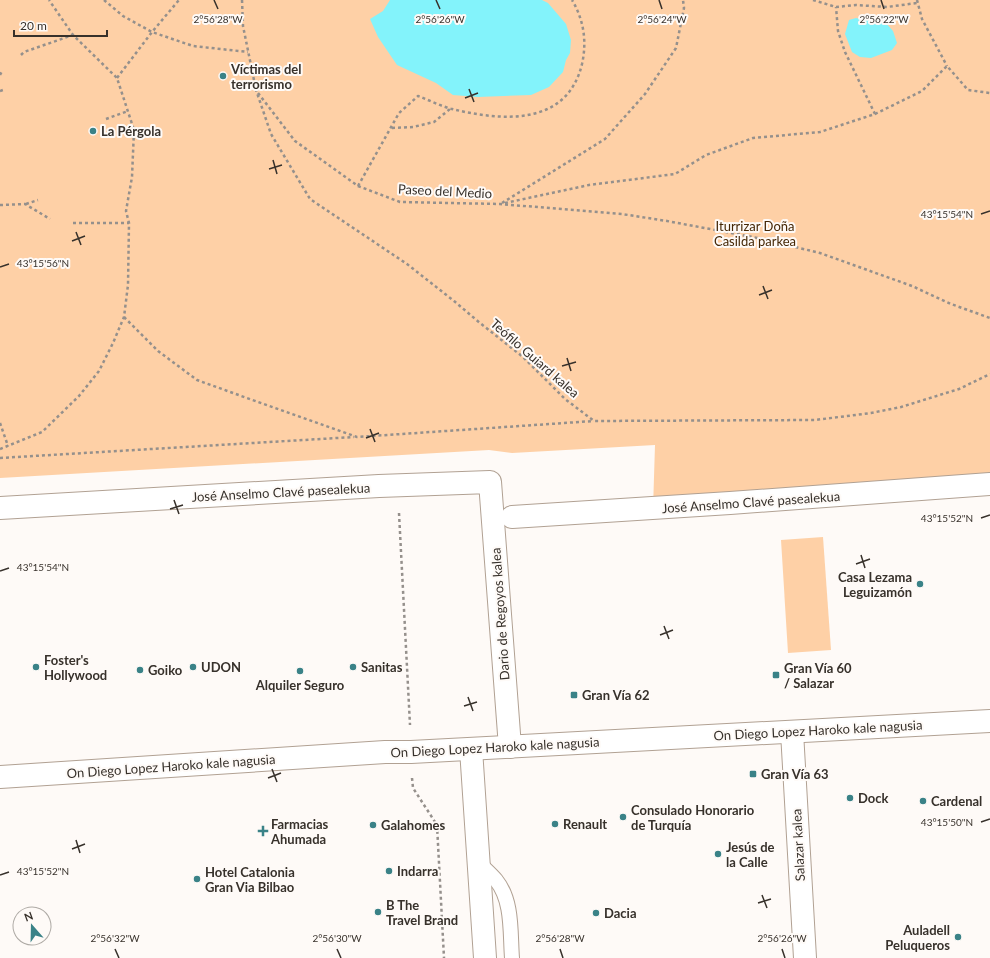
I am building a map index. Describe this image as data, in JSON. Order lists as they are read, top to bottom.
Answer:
{
  "streets": {
    "street": [
      "José Anselmo Clavé pasealekua",
      "Dario de Regoyos kalea",
      "On Diego Lopez Haroko kale nagusia",
      "Salazar kalea"
    ],
    "path": ["Paseo del Medio", "Teófilo Guiard kalea"]
  },
  "crossings": [
    ["Paseo del Medio", "Teófilo Guiard kalea"],
    ["José Anselmo Clavé pasealekua", "Dario de Regoyos kalea"],
    ["Dario de Regoyos kalea", "On Diego Lopez Haroko kale nagusia"],
    ["On Diego Lopez Haroko kale nagusia", "Salazar kalea"]
  ],
  "parks": ["Iturrizar Doña Casilda parkea"],
  "places": {
    "other": [
      "Víctimas del terrorismo",
      "La Pérgola",
      "Casa Lezama Leguizamón",
      "Foster's Hollywood",
      "UDON",
      "Sanitas",
      "Goiko",
      "Alquiler Seguro",
      "Dock",
      "Cardenal",
      "Consulado Honorario de Turquía",
      "Renault",
      "Galahomes",
      "Jesús de la Calle",
      "Indarra",
      "Hotel Catalonia Gran Via Bilbao",
      "B The Travel Brand",
      "Dacia",
      "Auladell Peluqueros"
    ],
    "transit": ["Gran Vía 60 / Salazar", "Gran Vía 62", "Gran Vía 63"],
    "health": ["Farmacias Ahumada"]
  },
  "scale_bar": "20 m",
  "north": "top",
  "coordinates": [
    "2°56'28\"W",
    "2°56'26\"W",
    "2°56'24\"W",
    "2°56'22\"W",
    "43°15'54\"N",
    "43°15'56\"N",
    "43°15'52\"N",
    "43°15'50\"N",
    "2°56'32\"W",
    "2°56'30\"W"
  ]
}
